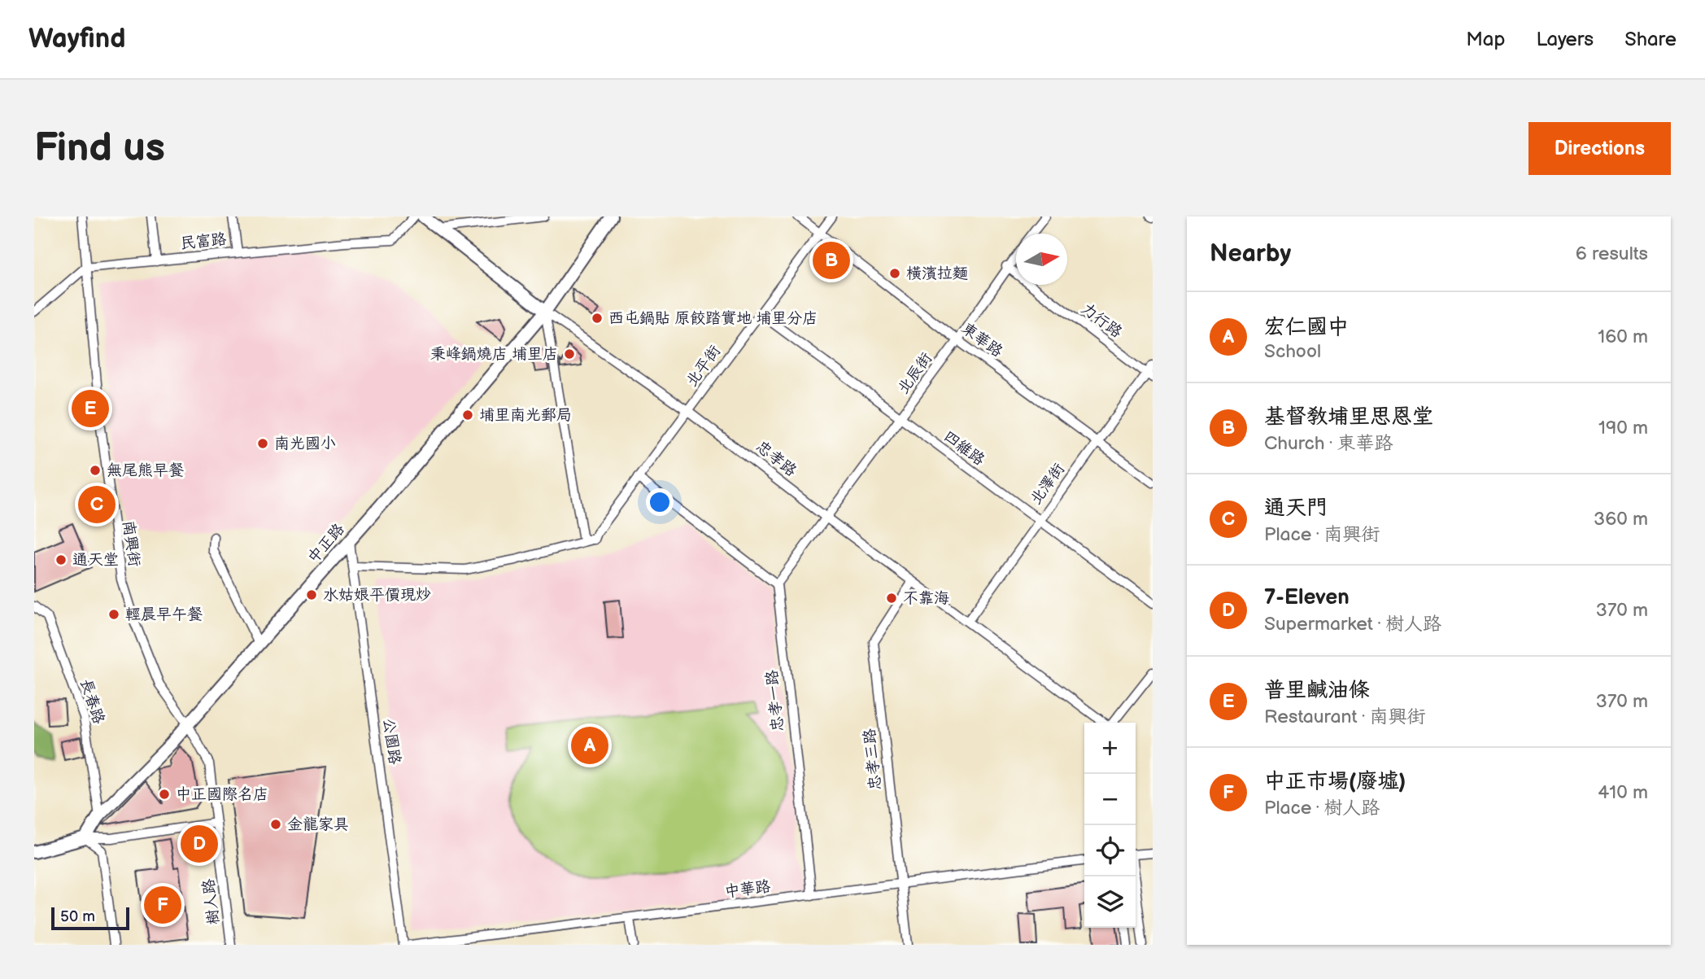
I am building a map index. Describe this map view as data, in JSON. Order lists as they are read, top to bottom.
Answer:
{
  "streets": {
    "main road": ["忠孝路", "中正路"],
    "street": [
      "民富路",
      "力行路",
      "東華路",
      "北平街",
      "北辰街",
      "四維路",
      "北澤街",
      "南興街",
      "忠孝一路",
      "長春路",
      "公園路",
      "忠孝三路",
      "中華路",
      "樹人路"
    ]
  },
  "crossings": [
    ["民富路", "南興街"],
    ["力行路", "北辰街"],
    ["力行路", "北澤街"],
    ["東華路", "北平街"],
    ["東華路", "北辰街"],
    ["東華路", "北澤街"],
    ["北平街", "四維路"],
    ["北平街", "忠孝路"],
    ["北辰街", "四維路"],
    ["北辰街", "忠孝路"],
    ["四維路", "北澤街"],
    ["忠孝路", "北澤街"],
    ["忠孝路", "中正路"],
    ["忠孝路", "忠孝三路"],
    ["南興街", "中正路"],
    ["南興街", "樹人路"],
    ["中正路", "長春路"],
    ["中正路", "公園路"],
    ["中正路", "樹人路"],
    ["忠孝一路", "中華路"],
    ["忠孝三路", "中華路"]
  ],
  "places": [
    "橫濱拉麵",
    "西屯鍋貼 原餃踏實地 埔里分店",
    "秉峰鍋燒店 埔里店",
    "埔里南光郵局",
    "南光國小",
    "無尾熊早餐",
    "通天堂",
    "水姑娘平價現炒",
    "不靠海",
    "輕晨早午餐",
    "中正國際名店",
    "金龍家具"
  ],
  "scale_bar": "50 m",
  "north": "right",
  "page": {
    "header": "Wayfind",
    "nav": ["Map", "Layers", "Share"],
    "buttons": "Directions",
    "title": "Find us",
    "heading": ["Nearby", "6 results"],
    "pins": [
      "B",
      "E",
      "C",
      "A",
      "D",
      "F"
    ],
    "list": [
      {
        "mark": "A",
        "name": "宏仁國中",
        "note": "School",
        "value": "160 m"
      },
      {
        "mark": "B",
        "name": "基督教埔里思恩堂",
        "note": "Church · 東華路",
        "value": "190 m"
      },
      {
        "mark": "C",
        "name": "通天門",
        "note": "Place · 南興街",
        "value": "360 m"
      },
      {
        "mark": "D",
        "name": "7-Eleven",
        "note": "Supermarket · 樹人路",
        "value": "370 m"
      },
      {
        "mark": "E",
        "name": "普里鹹油條",
        "note": "Restaurant · 南興街",
        "value": "370 m"
      },
      {
        "mark": "F",
        "name": "中正市場(廢墟)",
        "note": "Place · 樹人路",
        "value": "410 m"
      }
    ],
    "map_buttons": ["+", "−"],
    "scale": "50 m"
  }
}
